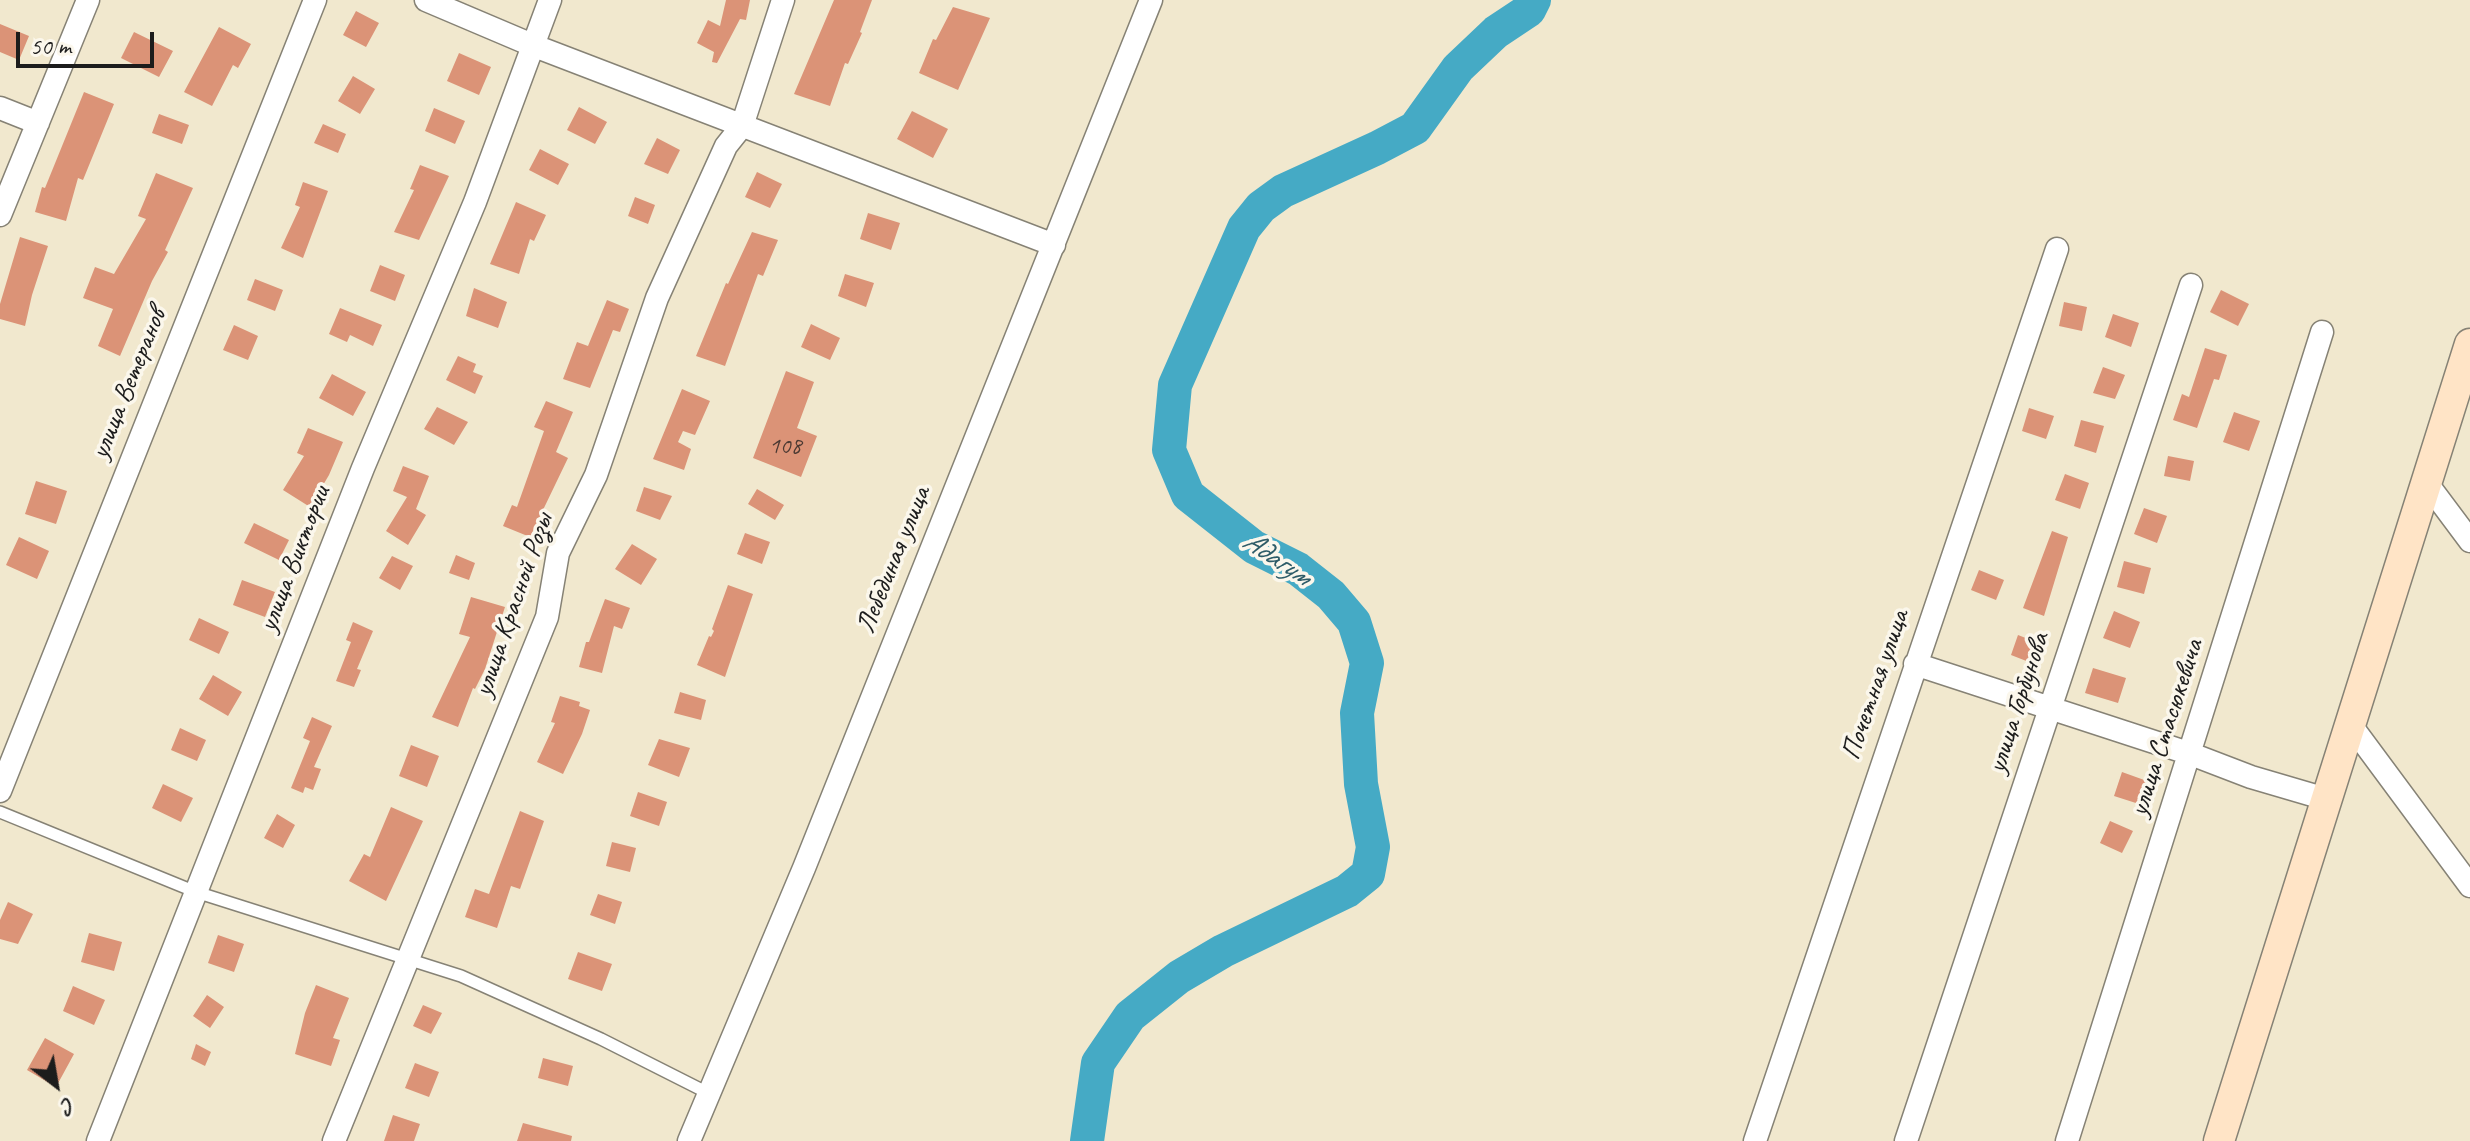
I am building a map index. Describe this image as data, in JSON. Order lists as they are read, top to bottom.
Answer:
{
  "streets": {
    "street": [
      "улица Ветеранов",
      "улица Виктории",
      "Лебединая улица",
      "улица Красной Розы",
      "Почетная улица",
      "улица Горбунова",
      "улица Стасюкевича"
    ]
  },
  "water": ["Адагум"],
  "house_numbers": ["108"],
  "scale_bar": "50 m",
  "north": "bottom right"
}
